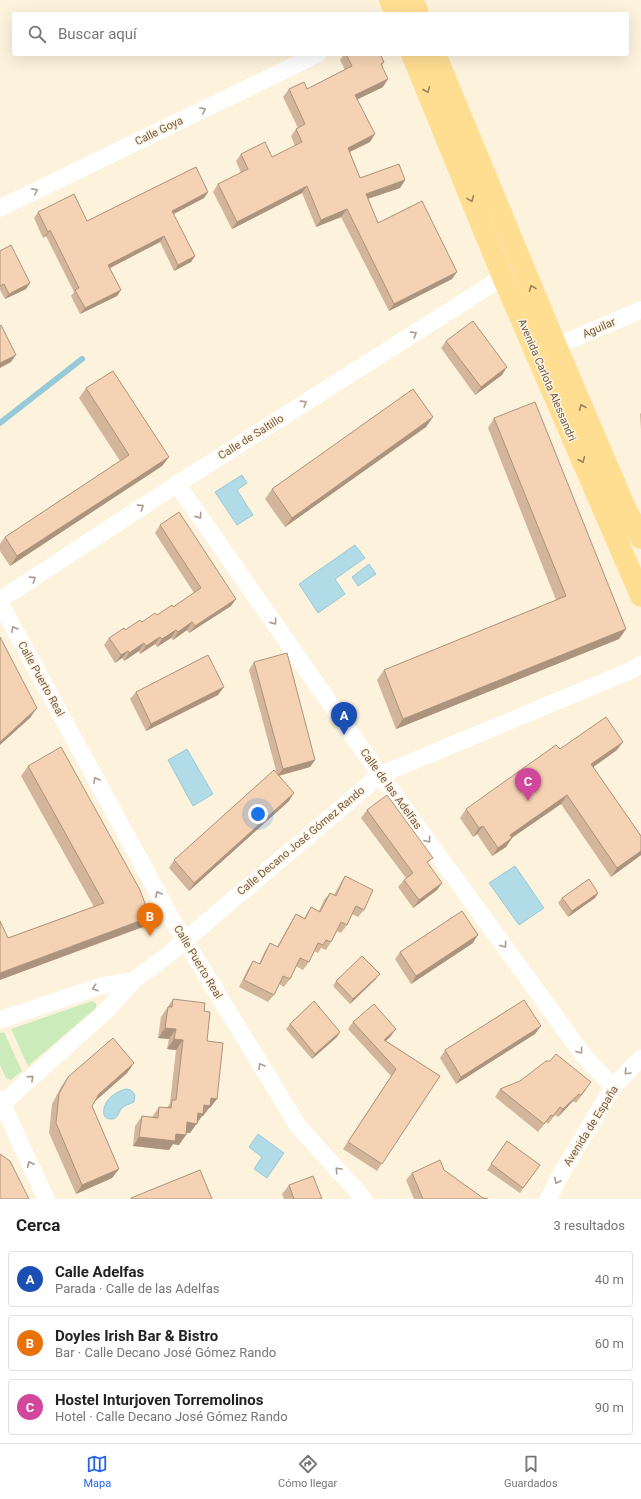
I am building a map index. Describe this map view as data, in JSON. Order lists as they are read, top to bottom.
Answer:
{
  "streets": {
    "main road": ["Avenida Carlota Alessandri"],
    "street": [
      "Calle Goya",
      "Aguilar",
      "Calle de Saltillo",
      "Calle Puerto Real",
      "Calle de las Adelfas",
      "Calle Decano José Gómez Rando",
      "Avenida de España"
    ]
  },
  "crossings": [
    ["Aguilar", "Avenida Carlota Alessandri"],
    ["Avenida Carlota Alessandri", "Calle de Saltillo"],
    ["Calle de Saltillo", "Calle Puerto Real"],
    ["Calle de Saltillo", "Calle de las Adelfas"],
    ["Calle Puerto Real", "Calle Decano José Gómez Rando"],
    ["Calle de las Adelfas", "Calle Decano José Gómez Rando"],
    ["Calle de las Adelfas", "Avenida de España"]
  ],
  "one_way": [
    "Calle Goya",
    "Calle de Saltillo",
    "Calle Puerto Real",
    "Calle de las Adelfas",
    "Avenida de España"
  ],
  "page": {
    "search": "Buscar aquí",
    "pins": ["A", "C", "B"],
    "heading": ["Cerca", "3 resultados"],
    "list": [
      {
        "mark": "A",
        "name": "Calle Adelfas",
        "note": "Parada · Calle de las Adelfas",
        "value": "40 m"
      },
      {
        "mark": "B",
        "name": "Doyles Irish Bar & Bistro",
        "note": "Bar · Calle Decano José Gómez Rando",
        "value": "60 m"
      },
      {
        "mark": "C",
        "name": "Hostel Inturjoven Torremolinos",
        "note": "Hotel · Calle Decano José Gómez Rando",
        "value": "90 m"
      }
    ],
    "nav": ["Mapa", "Cómo llegar", "Guardados"]
  }
}
